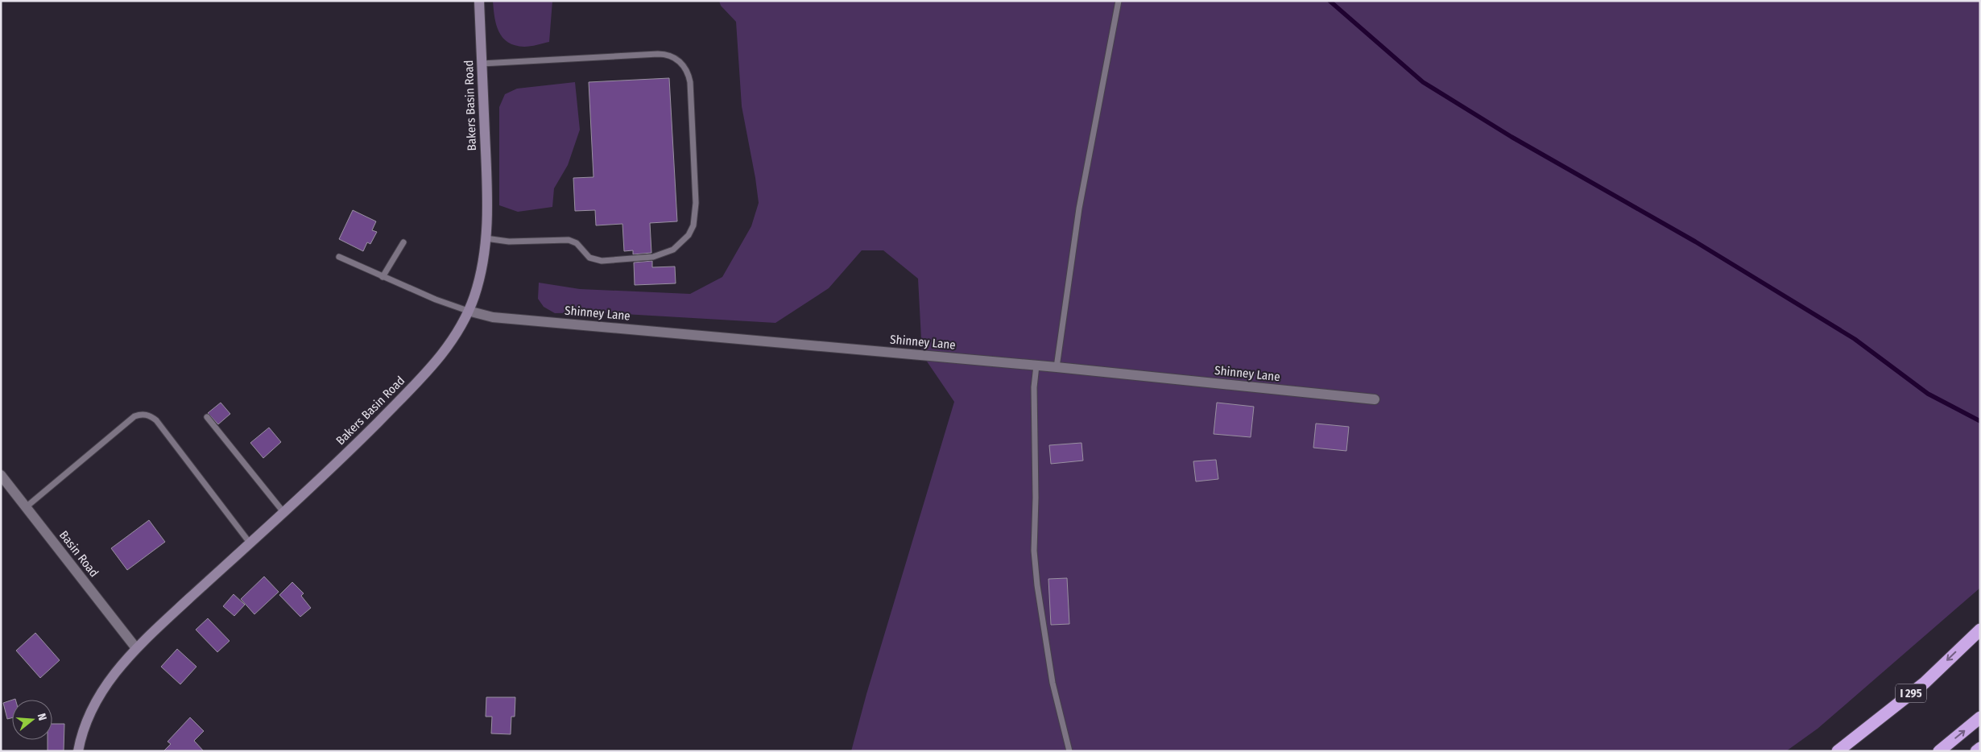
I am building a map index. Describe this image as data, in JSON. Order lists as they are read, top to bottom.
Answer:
{
  "streets": {
    "highway": ["I 295"],
    "main road": ["Bakers Basin Road"],
    "street": ["Shinney Lane", "Basin Road"]
  },
  "crossings": [
    ["Bakers Basin Road", "Shinney Lane"],
    ["Bakers Basin Road", "Basin Road"]
  ],
  "north": "right"
}
